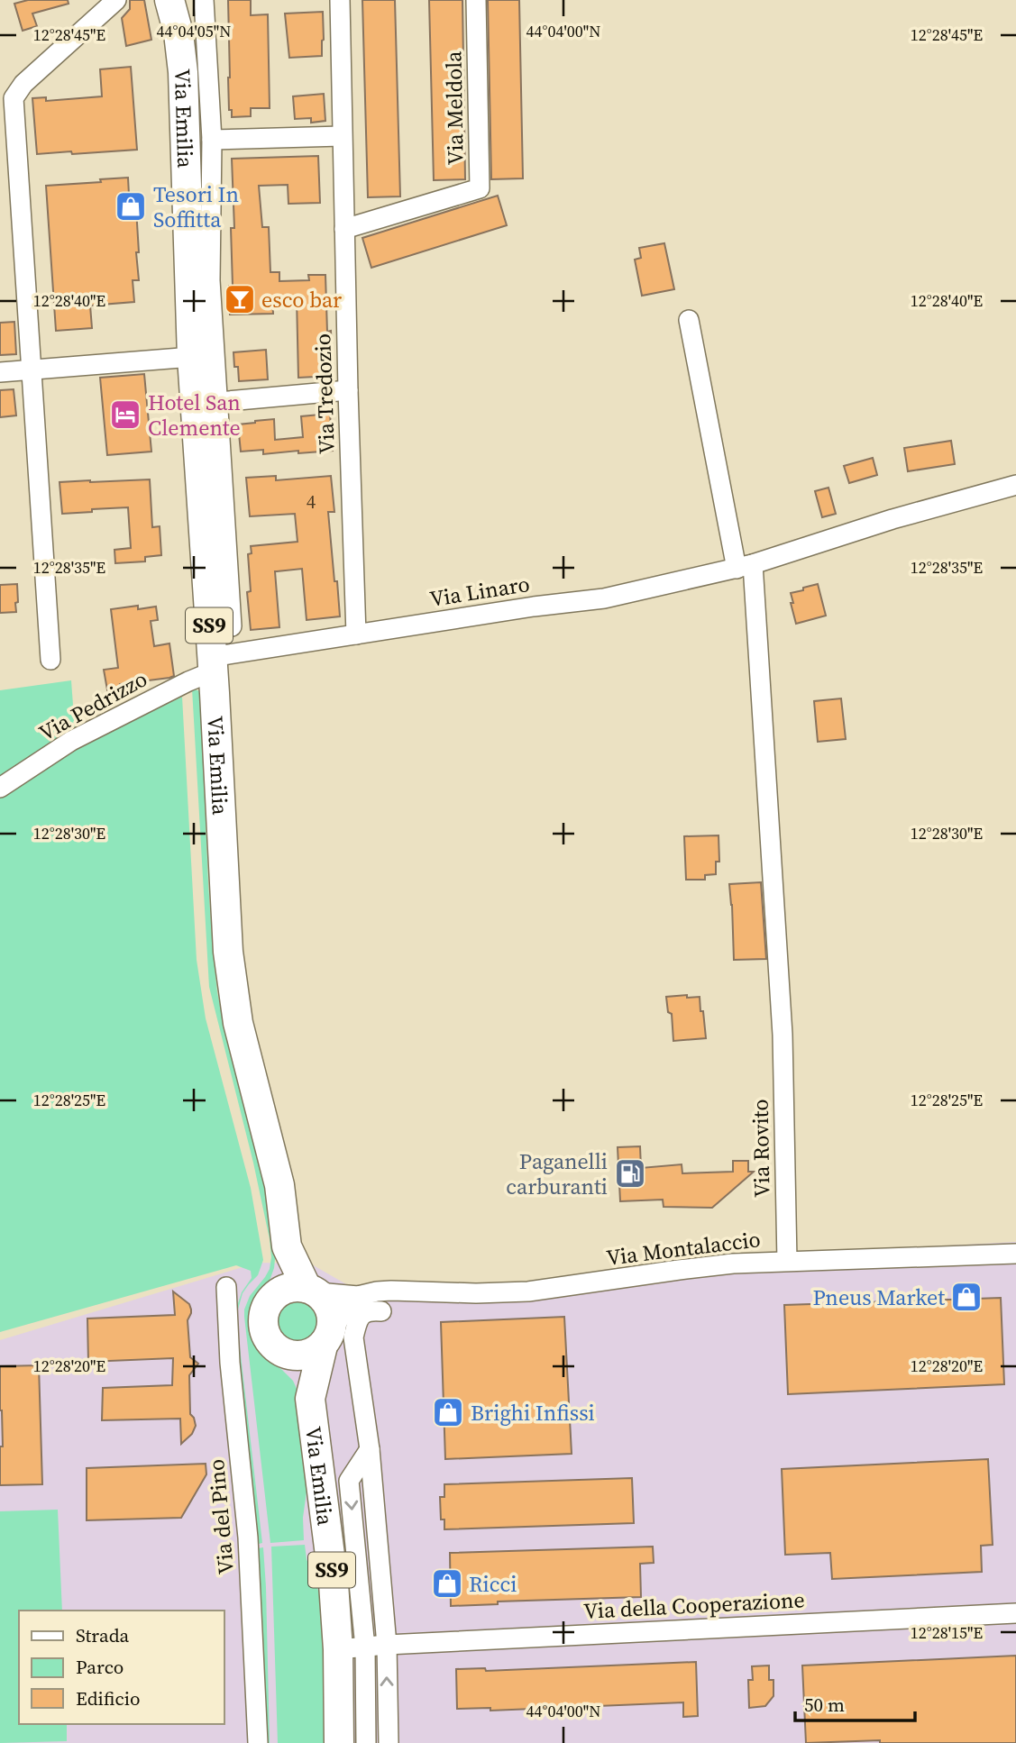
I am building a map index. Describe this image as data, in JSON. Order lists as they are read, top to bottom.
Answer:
{
  "streets": {
    "main road": ["Via Emilia", "SS9"],
    "street": [
      "Via Meldola",
      "Via Tredozio",
      "Via Linaro",
      "Via Pedrizzo",
      "Via Rovito",
      "Via Montalaccio",
      "Via del Pino",
      "Via della Cooperazione"
    ]
  },
  "crossings": [
    ["Via Meldola", "Via Tredozio"],
    ["Via Emilia", "Via Linaro"],
    ["Via Emilia", "Via Pedrizzo"],
    ["Via Emilia", "Via Montalaccio"],
    ["Via Emilia", "Via della Cooperazione"],
    ["Via Tredozio", "Via Linaro"],
    ["Via Linaro", "Via Pedrizzo"],
    ["Via Linaro", "Via Rovito"],
    ["Via Rovito", "Via Montalaccio"]
  ],
  "places": {
    "shop": [
      "Tesori In Soffitta",
      "Pneus Market",
      "Brighi Infissi",
      "Ricci"
    ],
    "bar": ["esco bar"],
    "hotel": ["Hotel San Clemente"],
    "fuel station": ["Paganelli carburanti"]
  },
  "house_numbers": ["4"],
  "legend": ["Strada", "Parco", "Edificio"],
  "scale_bar": "50 m",
  "coordinates": [
    "44°04'05\"N",
    "44°04'00\"N",
    "12°28'45\"E",
    "12°28'40\"E",
    "12°28'35\"E",
    "12°28'30\"E",
    "12°28'25\"E",
    "12°28'20\"E",
    "12°28'15\"E"
  ]
}
